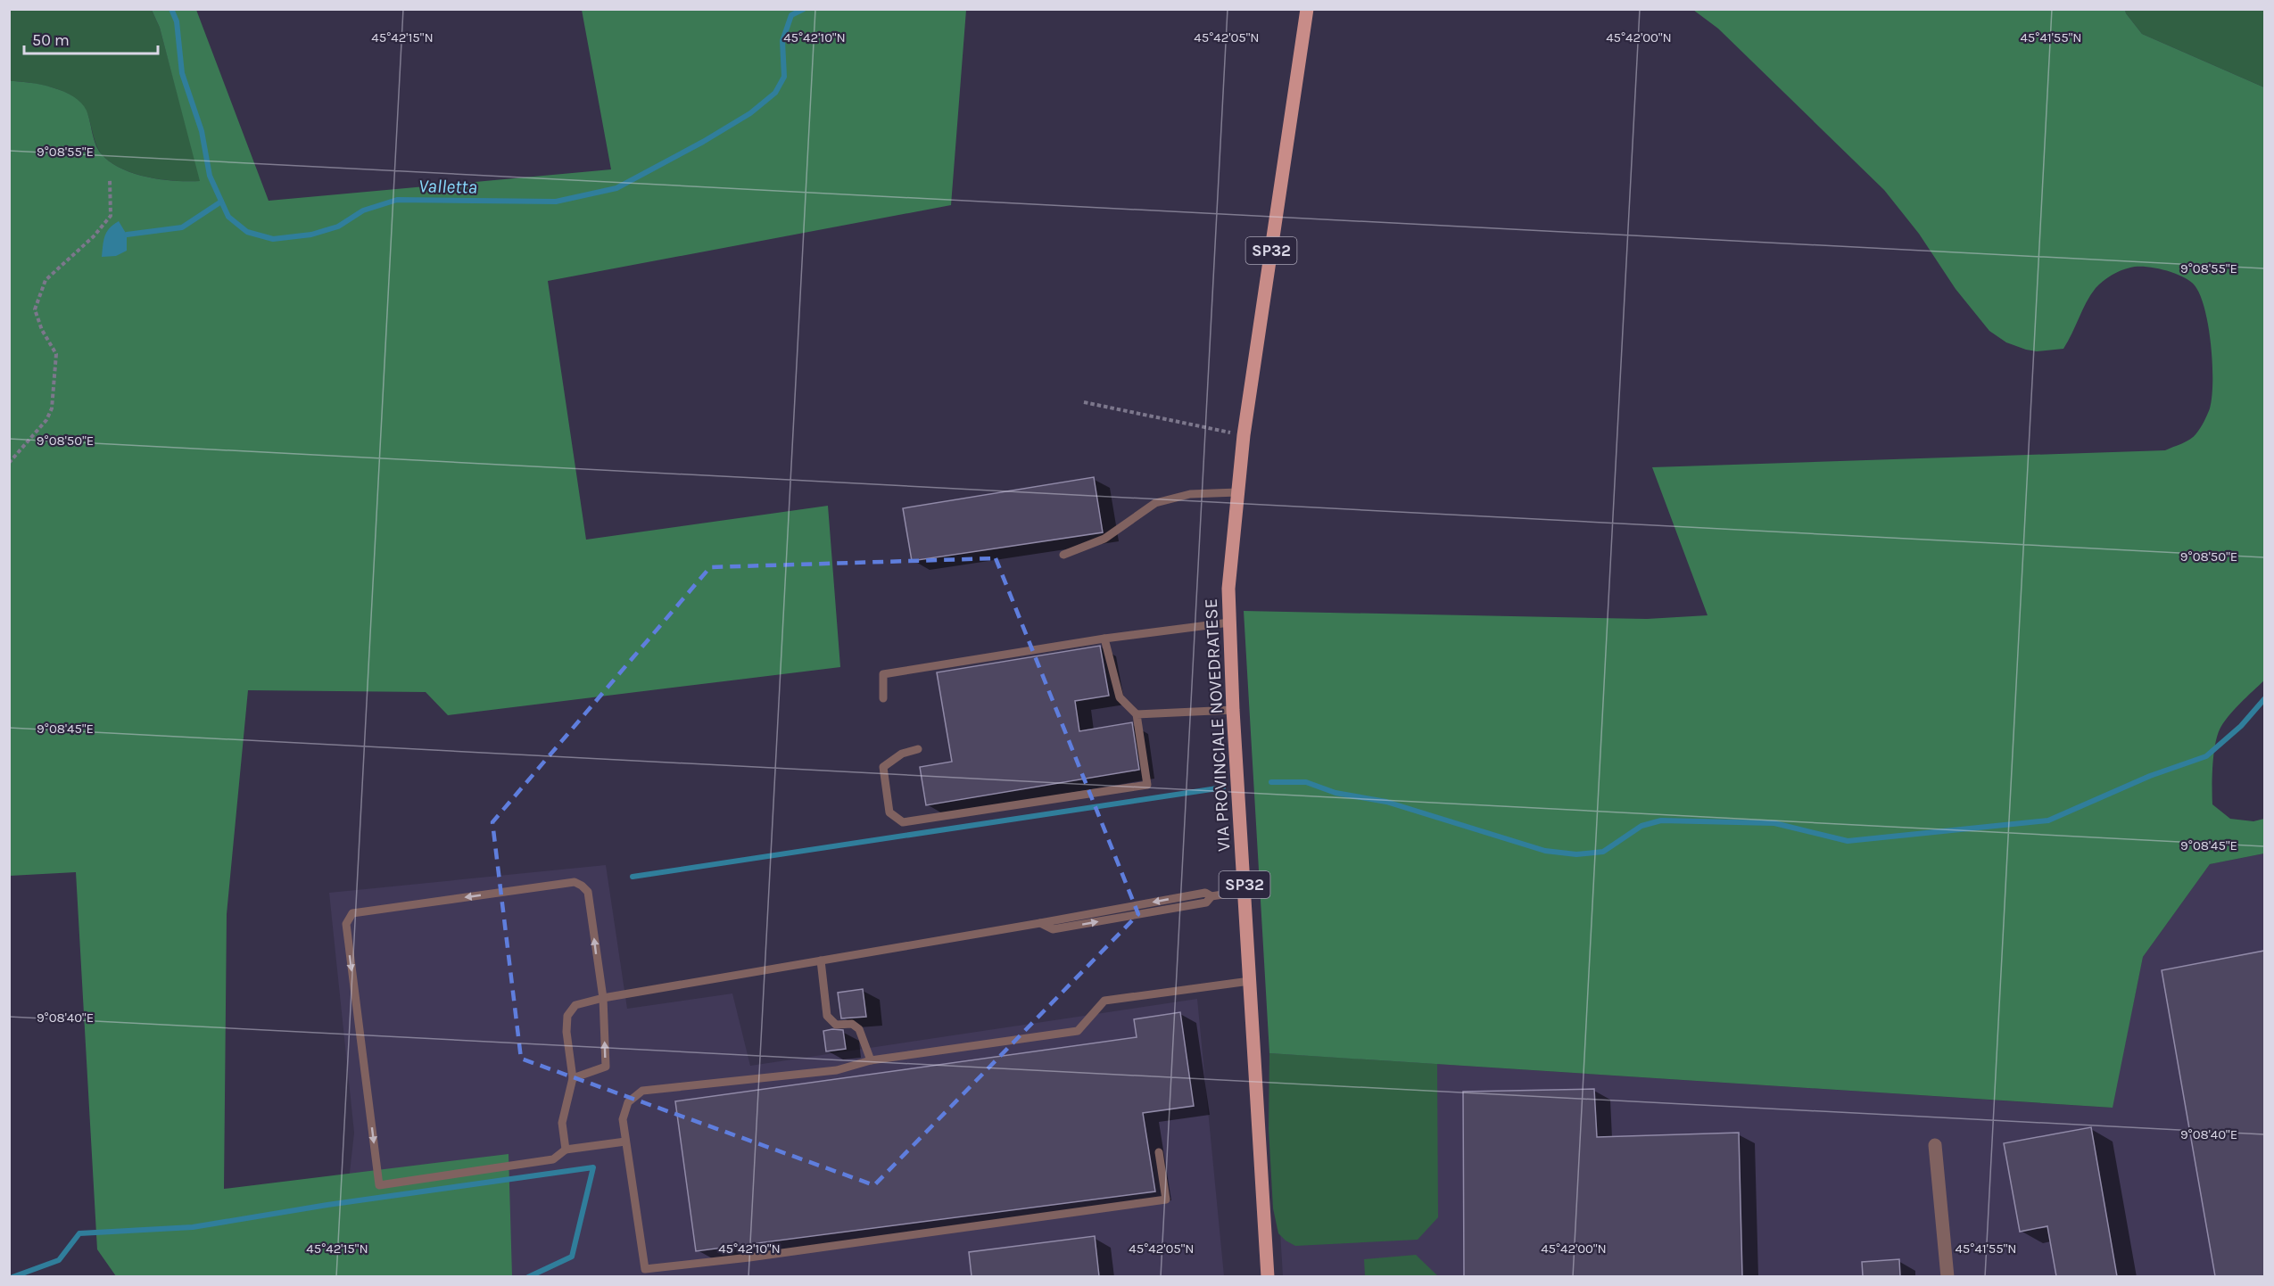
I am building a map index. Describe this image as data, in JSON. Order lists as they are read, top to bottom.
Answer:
{
  "streets": {
    "main road": ["SP32", "VIA PROVINCIALE NOVEDRATESE"]
  },
  "crossings": [
    ["SP32", "VIA PROVINCIALE NOVEDRATESE"]
  ],
  "water": ["Valletta"],
  "scale_bar": "50 m",
  "coordinates": [
    "45°42'15\"N",
    "45°42'10\"N",
    "45°42'05\"N",
    "45°42'00\"N",
    "45°41'55\"N",
    "9°08'55\"E",
    "9°08'50\"E",
    "9°08'45\"E",
    "9°08'40\"E"
  ]
}
